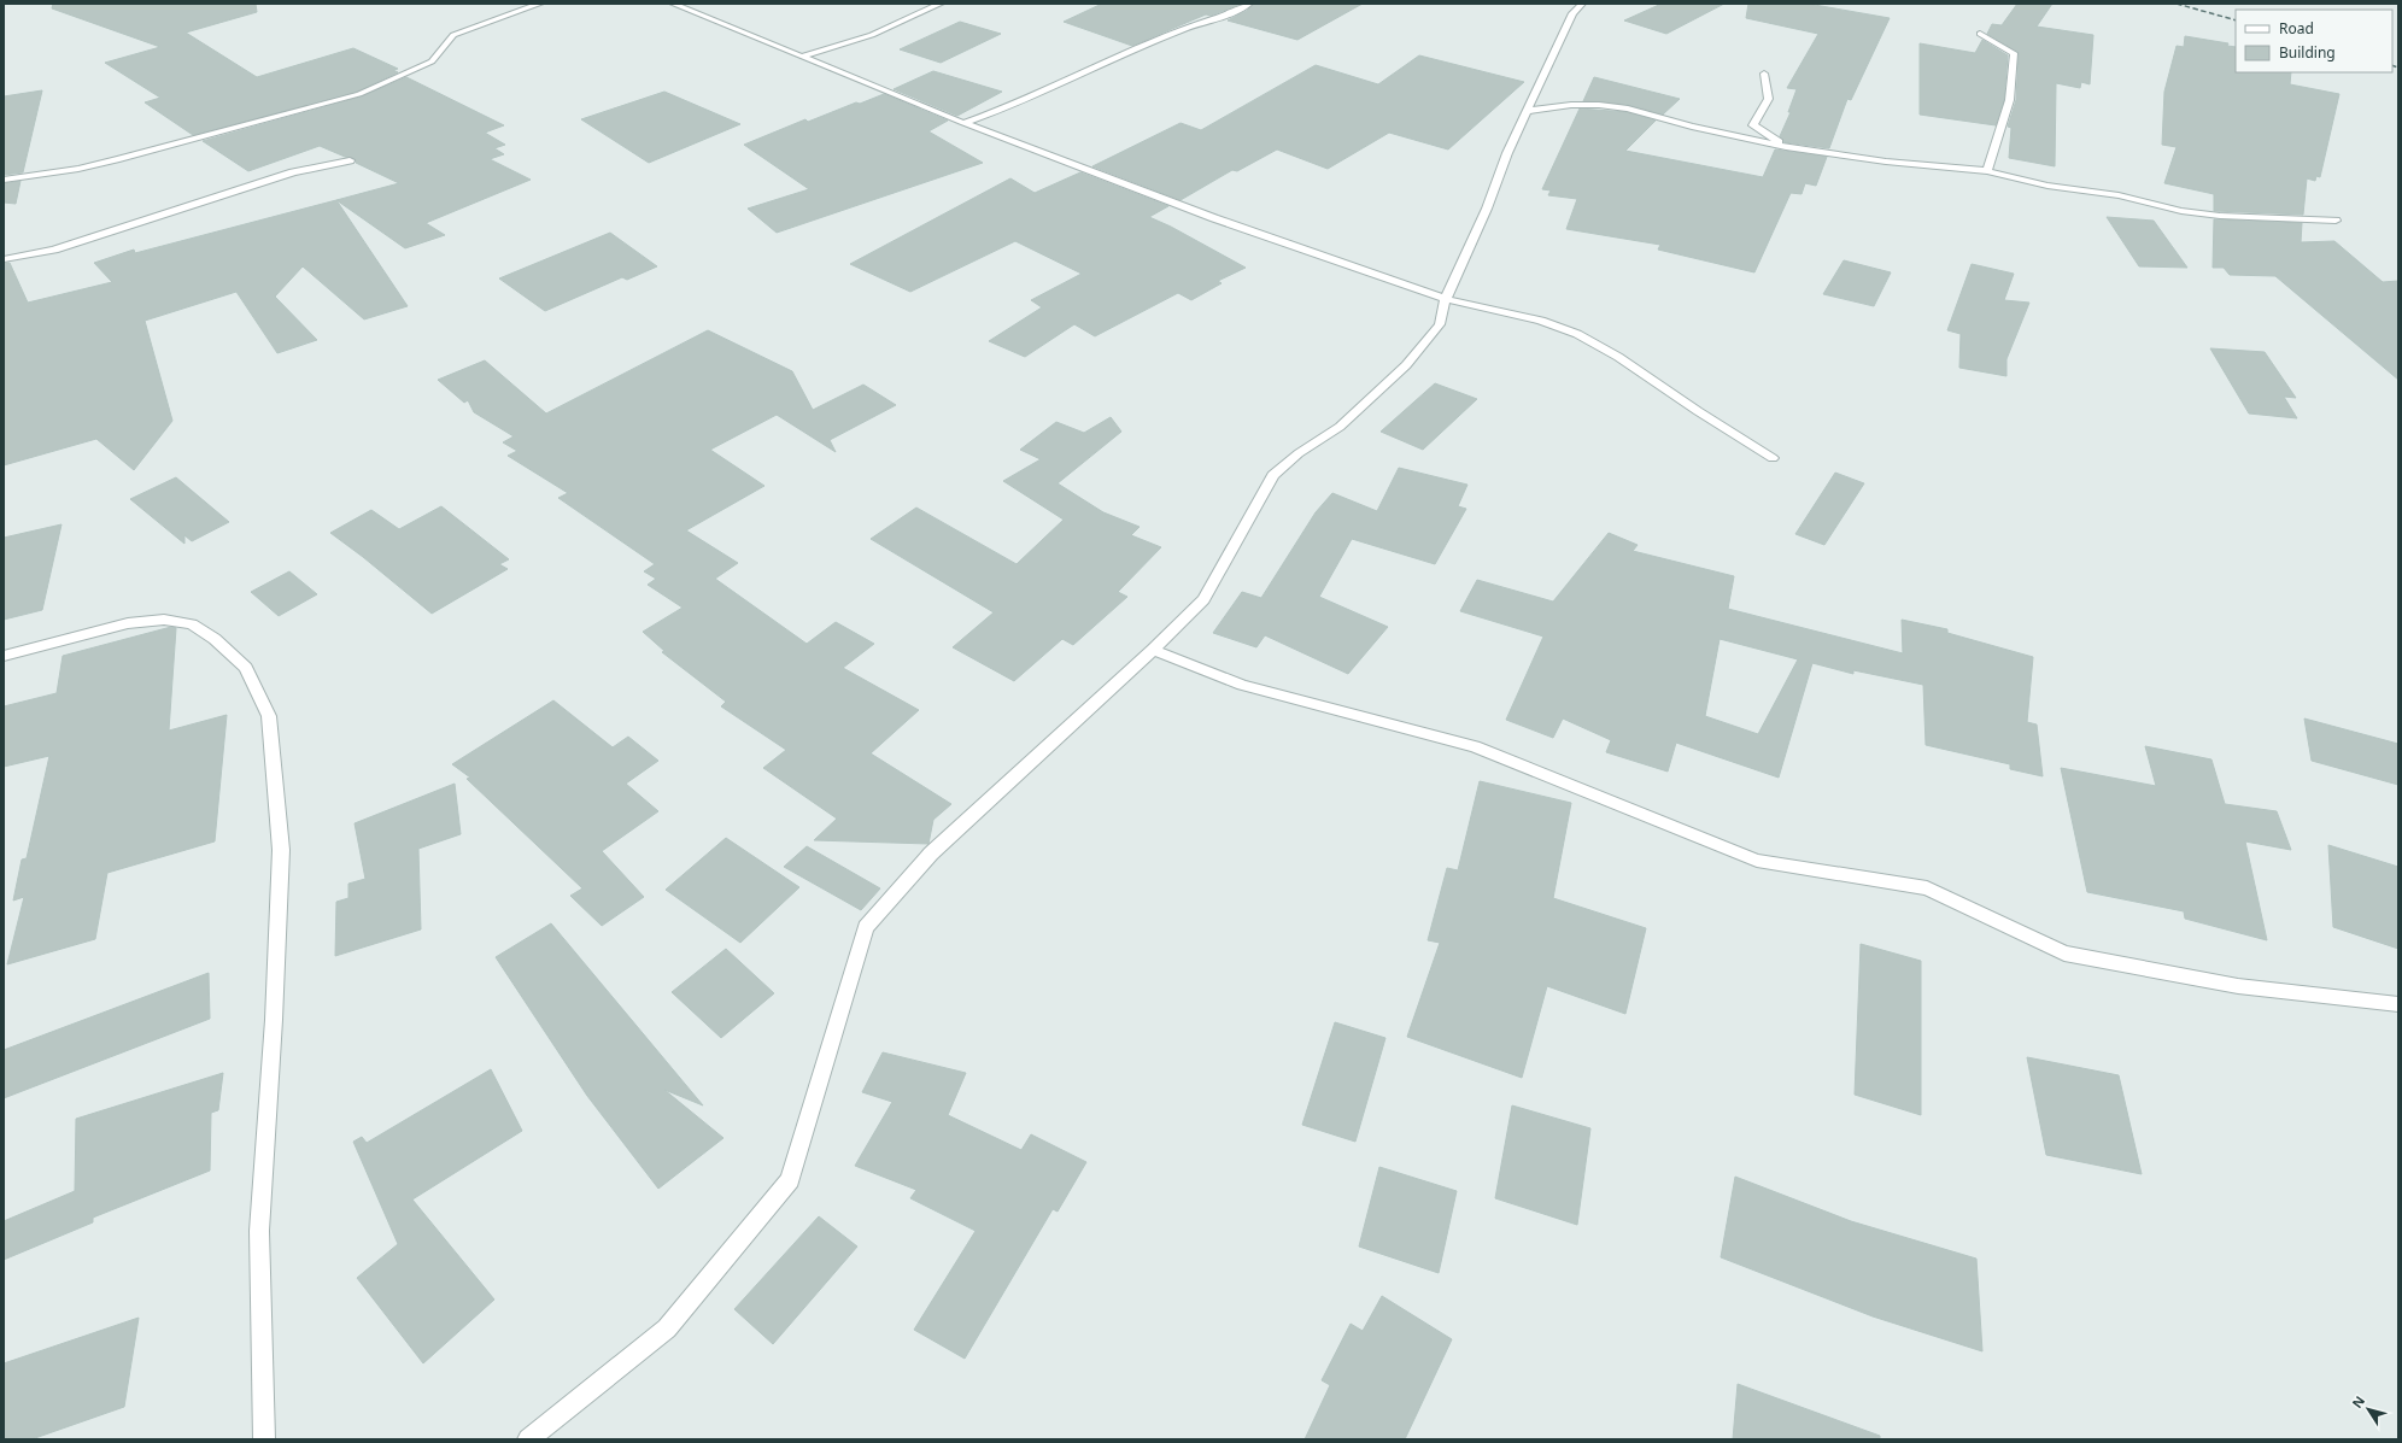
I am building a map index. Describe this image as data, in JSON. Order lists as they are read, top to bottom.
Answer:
{
  "legend": ["Road", "Building"],
  "north": "top left"
}
